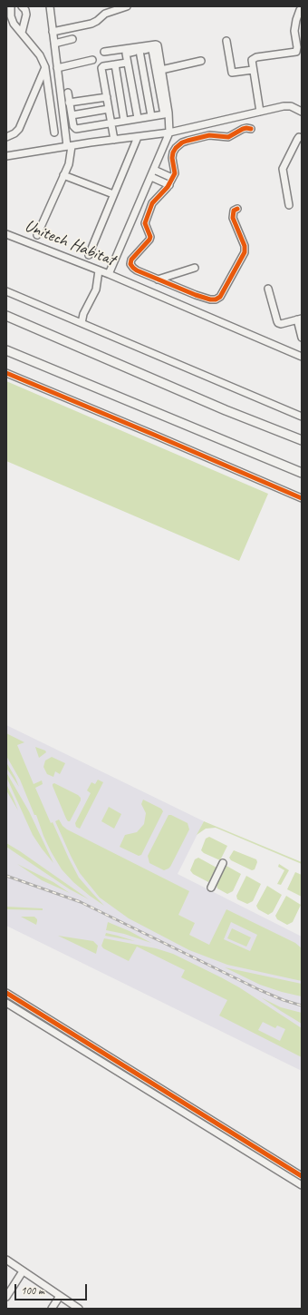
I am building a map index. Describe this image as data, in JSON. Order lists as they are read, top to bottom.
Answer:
{
  "streets": {
    "street": ["Unitech Habitat"]
  },
  "scale_bar": "100 m"
}
